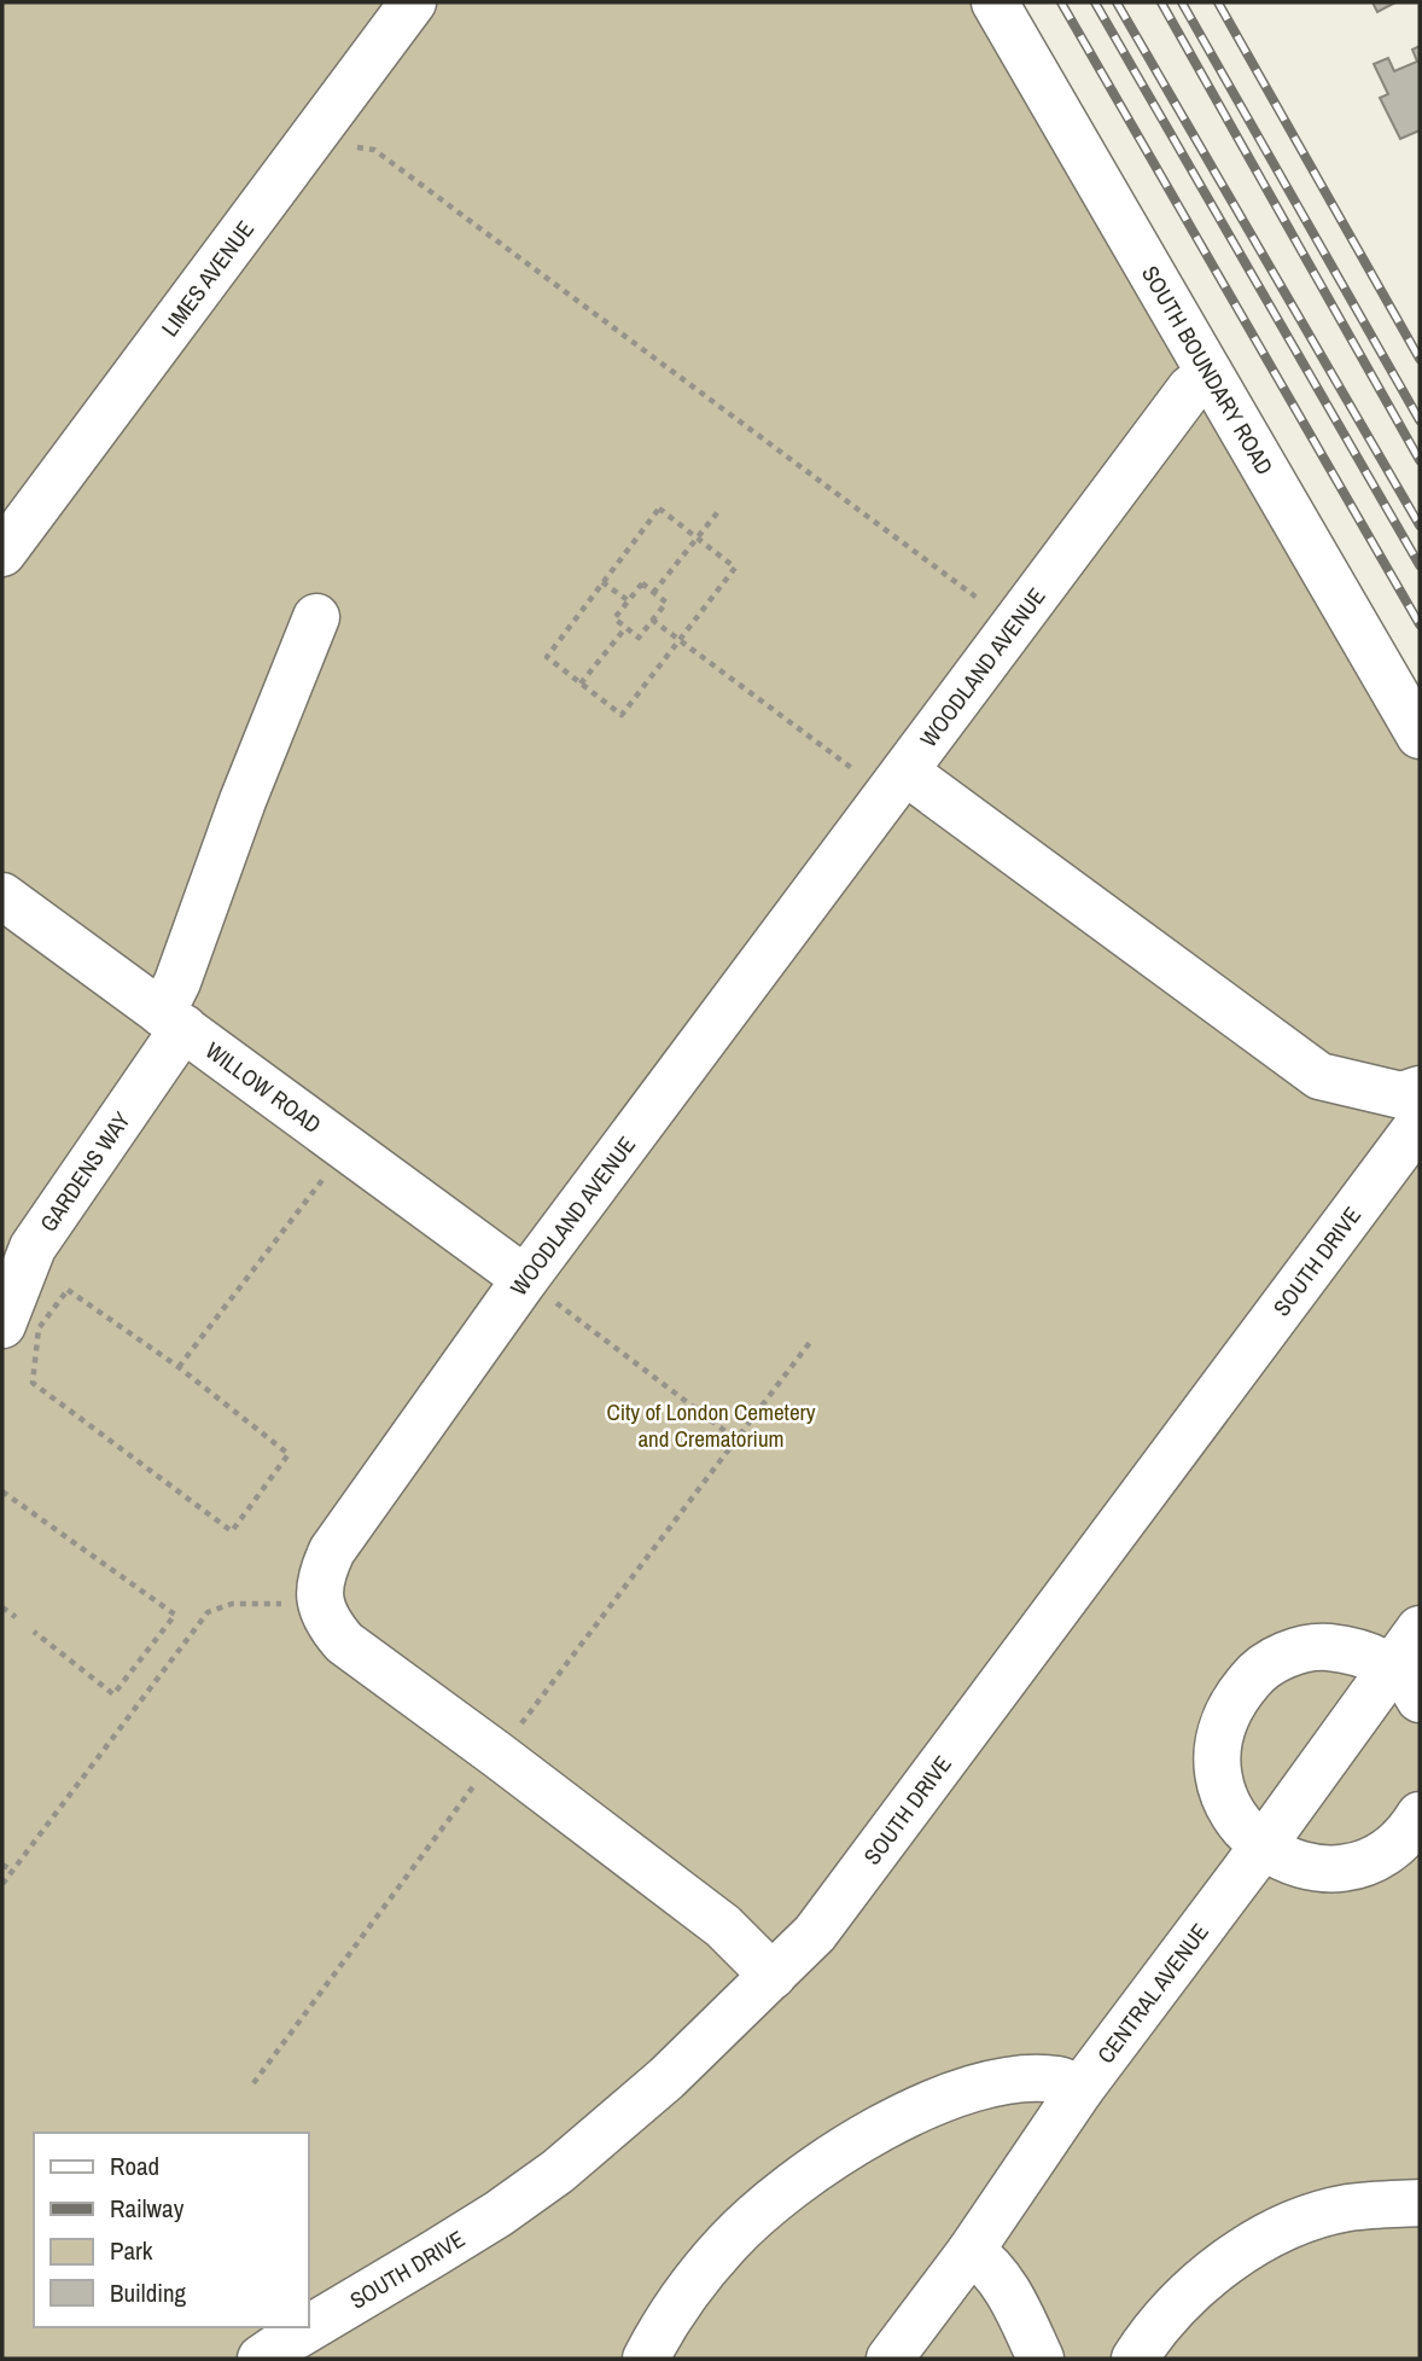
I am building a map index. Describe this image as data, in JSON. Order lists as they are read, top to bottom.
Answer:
{
  "streets": {
    "lane": [
      "LIMES AVENUE",
      "SOUTH BOUNDARY ROAD",
      "WOODLAND AVENUE",
      "WILLOW ROAD",
      "GARDENS WAY",
      "SOUTH DRIVE",
      "CENTRAL AVENUE"
    ]
  },
  "crossings": [
    ["SOUTH BOUNDARY ROAD", "WOODLAND AVENUE"],
    ["WOODLAND AVENUE", "WILLOW ROAD"],
    ["WILLOW ROAD", "GARDENS WAY"]
  ],
  "parks": ["City of London Cemetery and Crematorium"],
  "legend": [
    "Road",
    "Railway",
    "Park",
    "Building"
  ]
}
